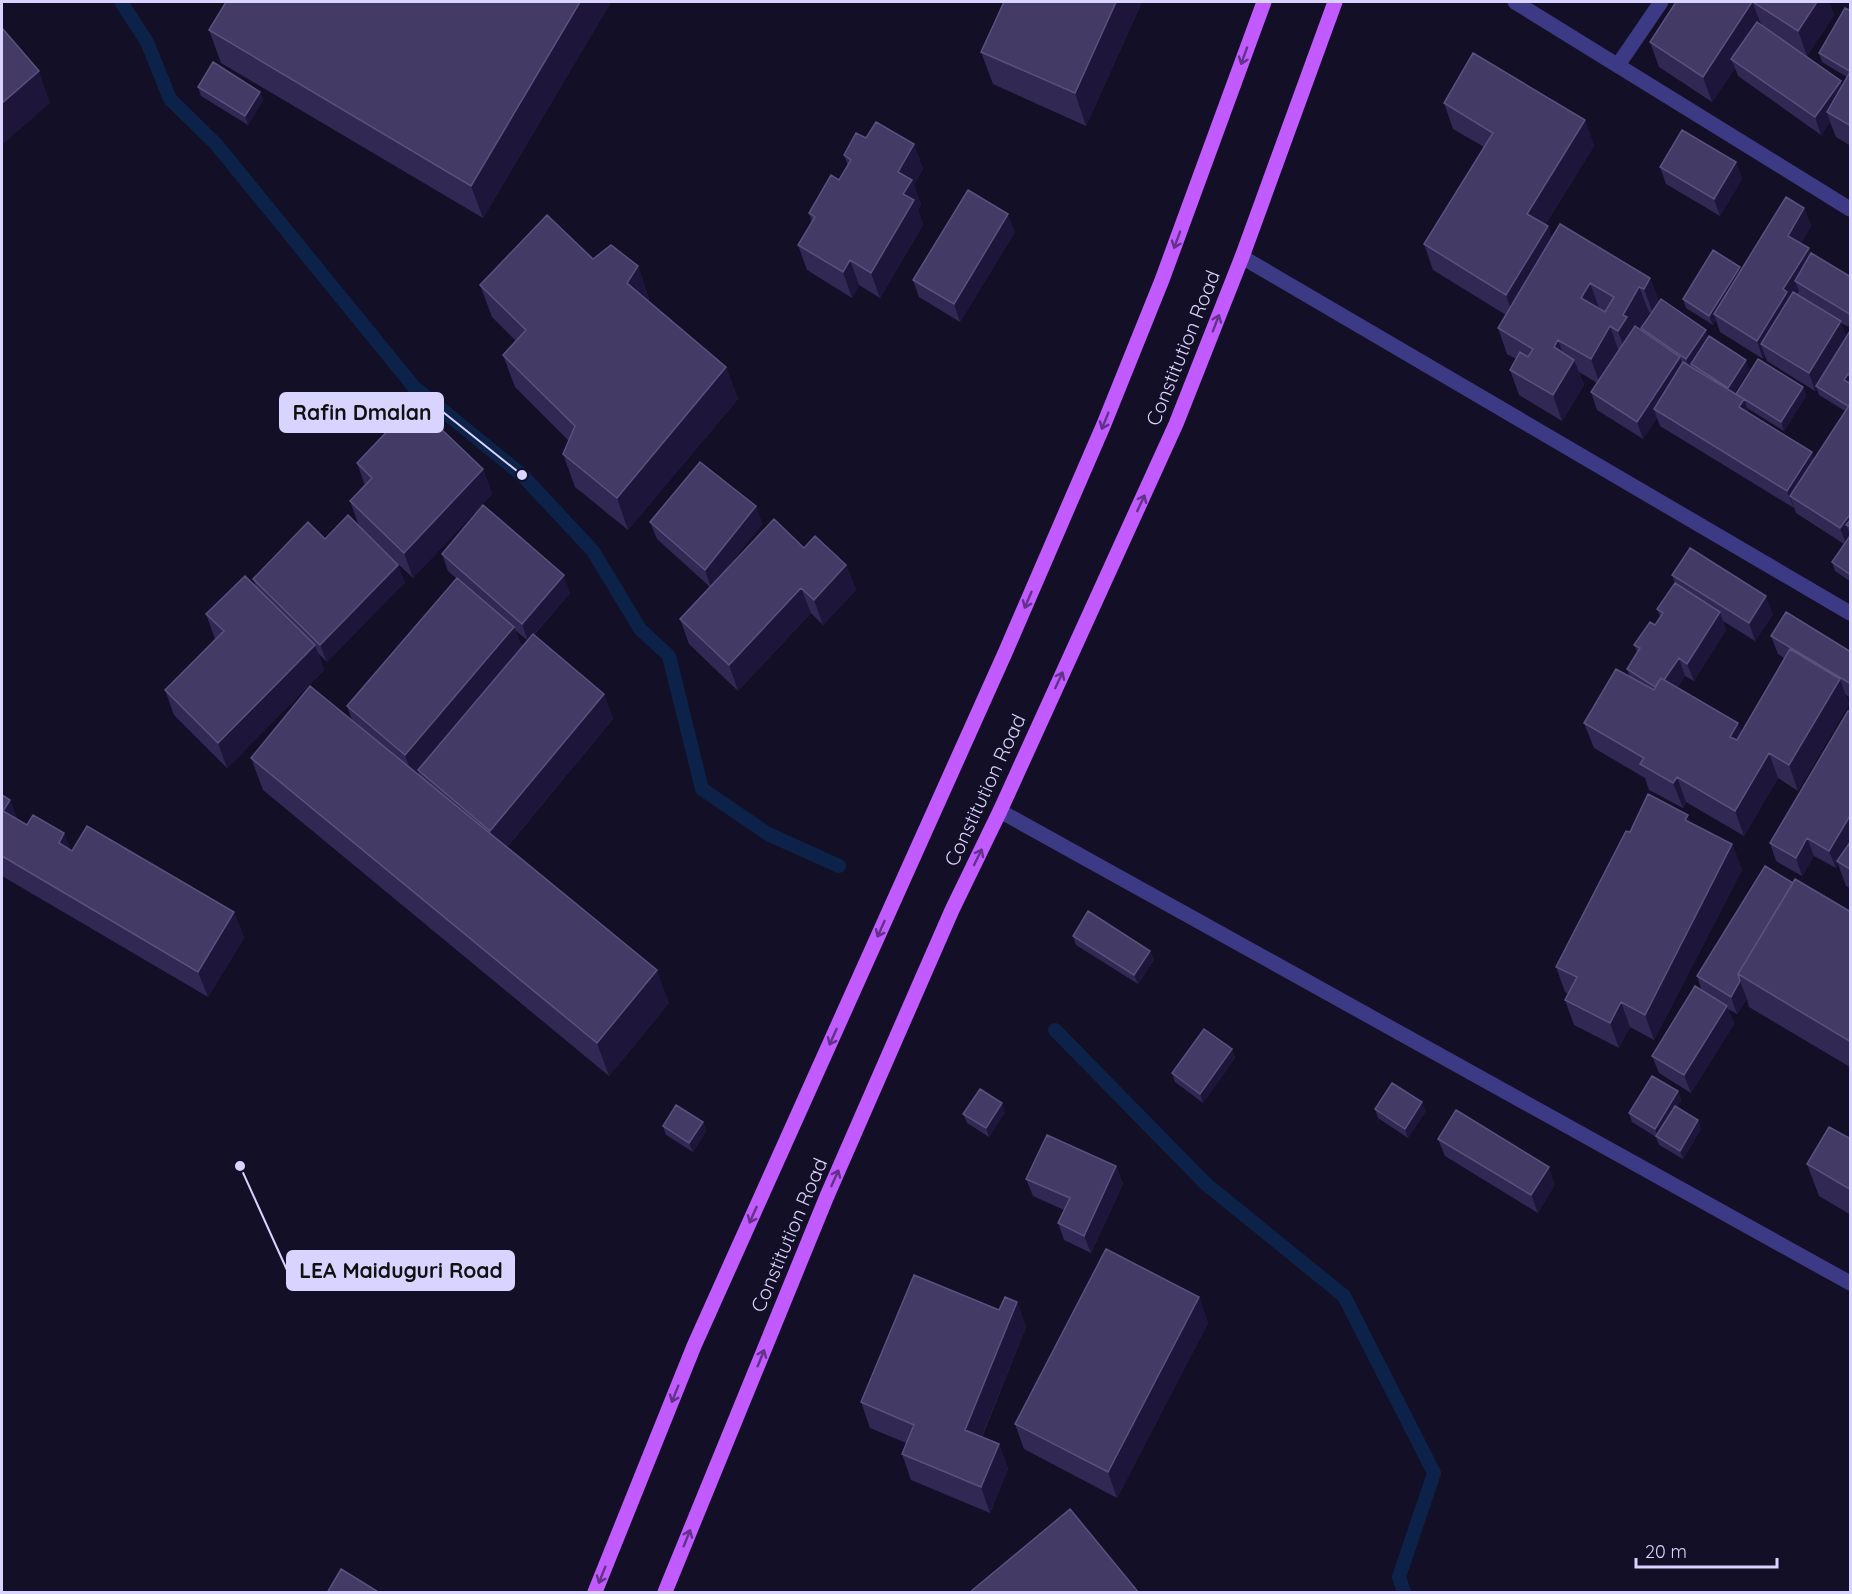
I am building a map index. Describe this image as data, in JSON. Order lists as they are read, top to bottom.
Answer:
{
  "streets": {
    "main road": ["Constitution Road"]
  },
  "places": ["Rafin Dmalan", "LEA Maiduguri Road"],
  "scale_bar": "20 m"
}
